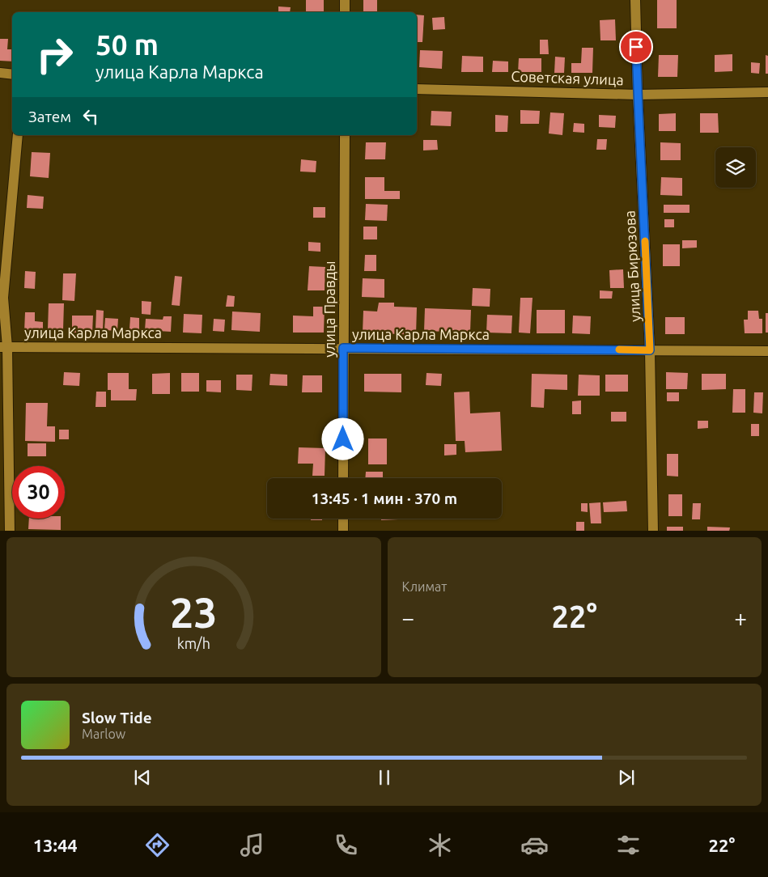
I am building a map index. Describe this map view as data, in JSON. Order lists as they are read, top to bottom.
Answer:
{
  "streets": {
    "street": [
      "Советская улица",
      "улица Бирюзова",
      "улица Правды",
      "улица Карла Маркса"
    ]
  },
  "crossings": [
    ["Советская улица", "улица Бирюзова"],
    ["улица Бирюзова", "улица Карла Маркса"],
    ["улица Правды", "улица Карла Маркса"]
  ],
  "page": {
    "turn": ["50 m", "улица Карла Маркса"],
    "then": "Затем",
    "limit": "30",
    "trip": "13:45 · 1 мин · 370 m",
    "tile": "Климат",
    "heat": ["−", "22°", "+"],
    "song": ["Slow Tide", "Marlow"],
    "tabs": ["13:44", "22°"],
    "gauge": ["23", "km/h"]
  }
}
